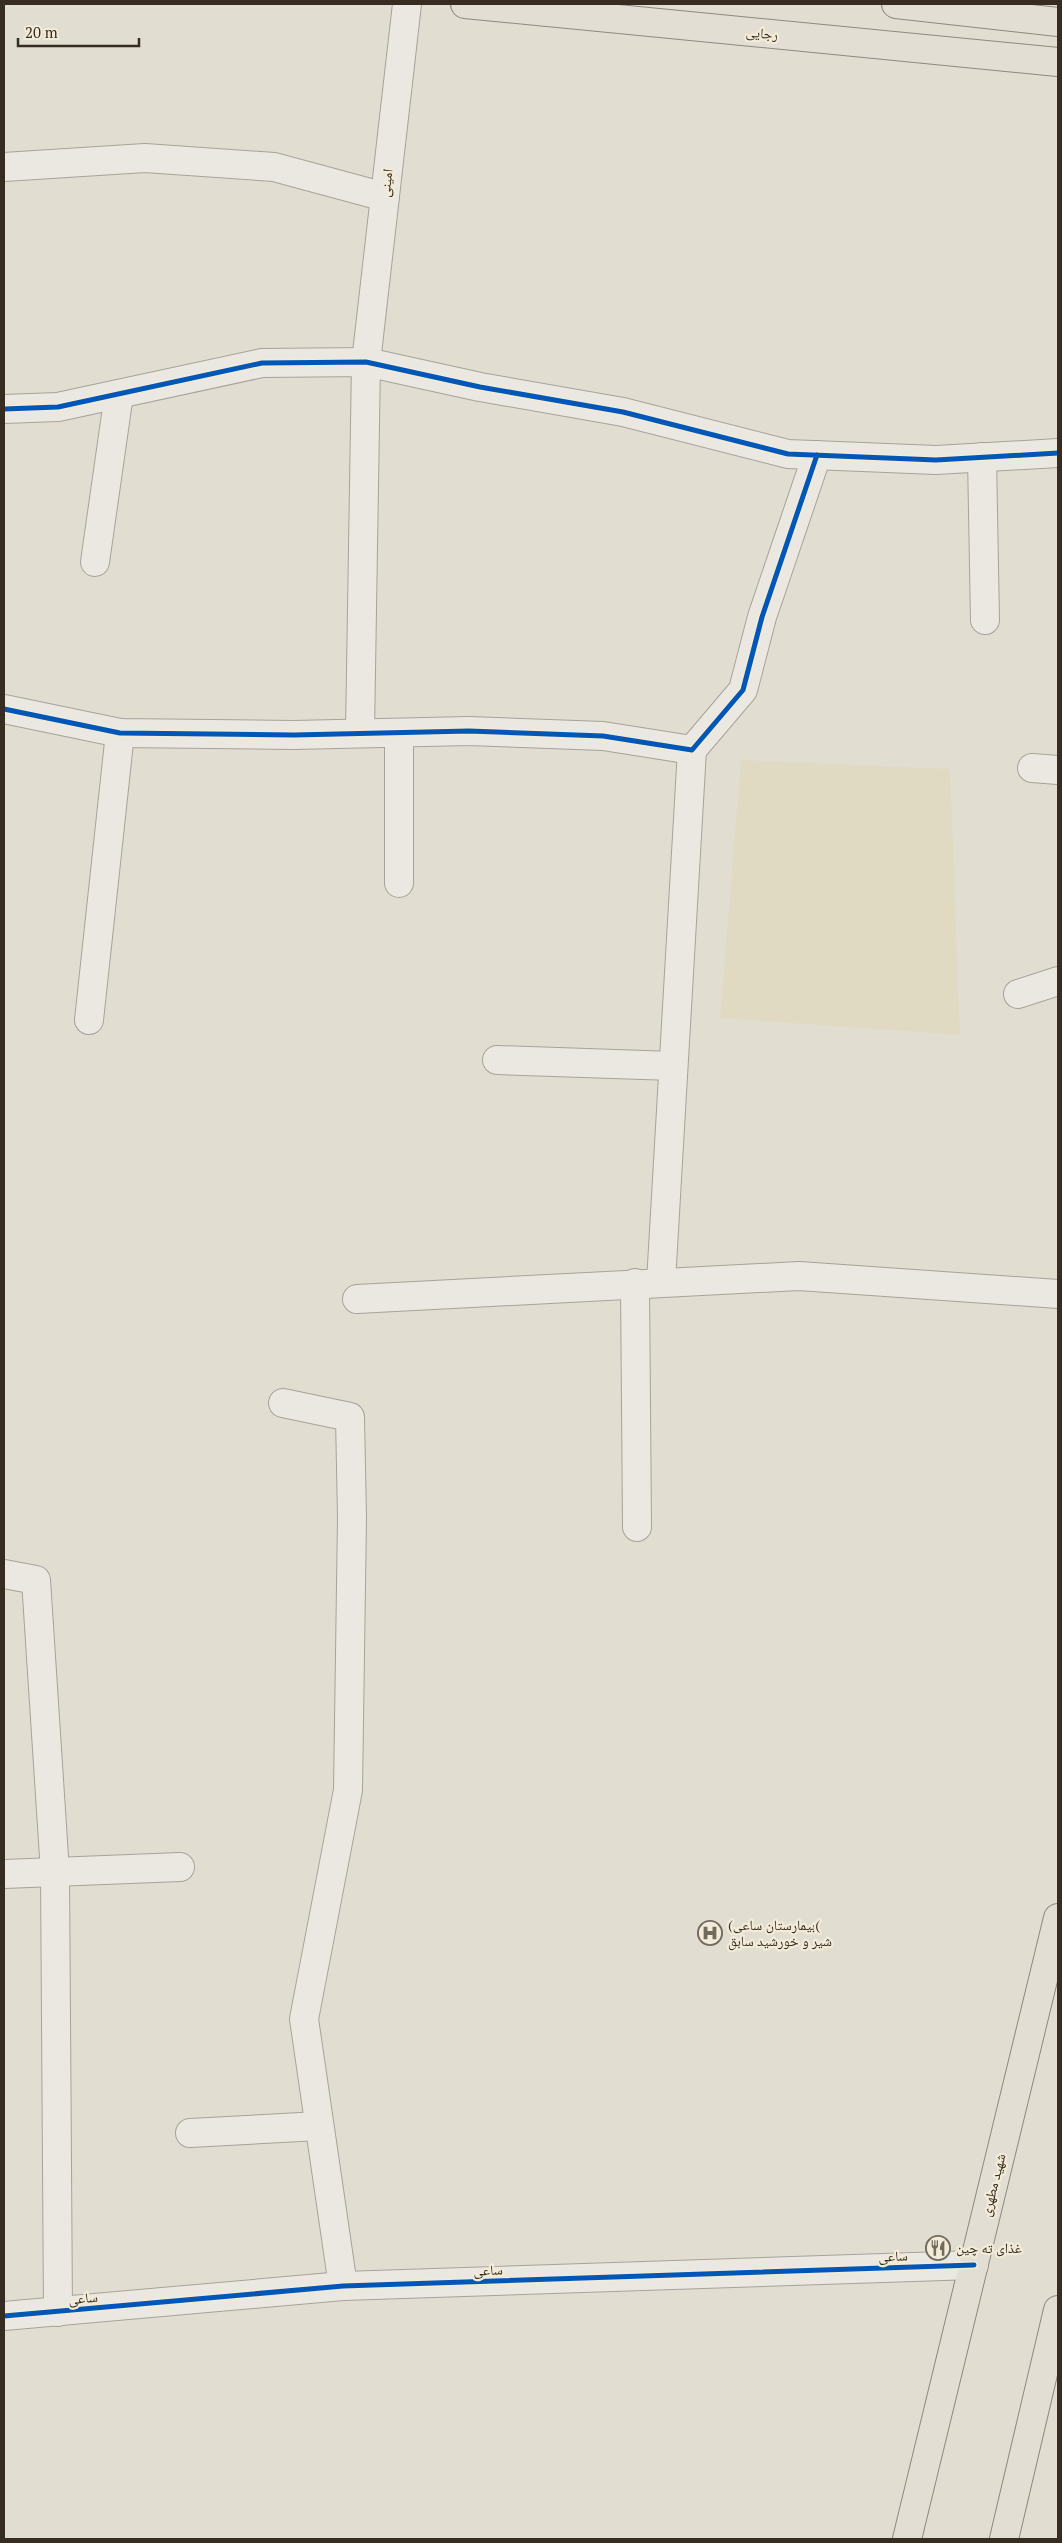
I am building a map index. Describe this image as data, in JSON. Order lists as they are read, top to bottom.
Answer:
{
  "streets": {
    "main road": ["رجایی", "شهید مطهری"],
    "street": ["امینی", "ساعی"]
  },
  "crossings": [
    ["شهید مطهری", "ساعی"]
  ],
  "places": {
    "hospital": ["(بیمارستان ساعی( شیر و خورشید سابق"],
    "restaurant": ["غذای ته چین"]
  },
  "scale_bar": "20 m"
}
